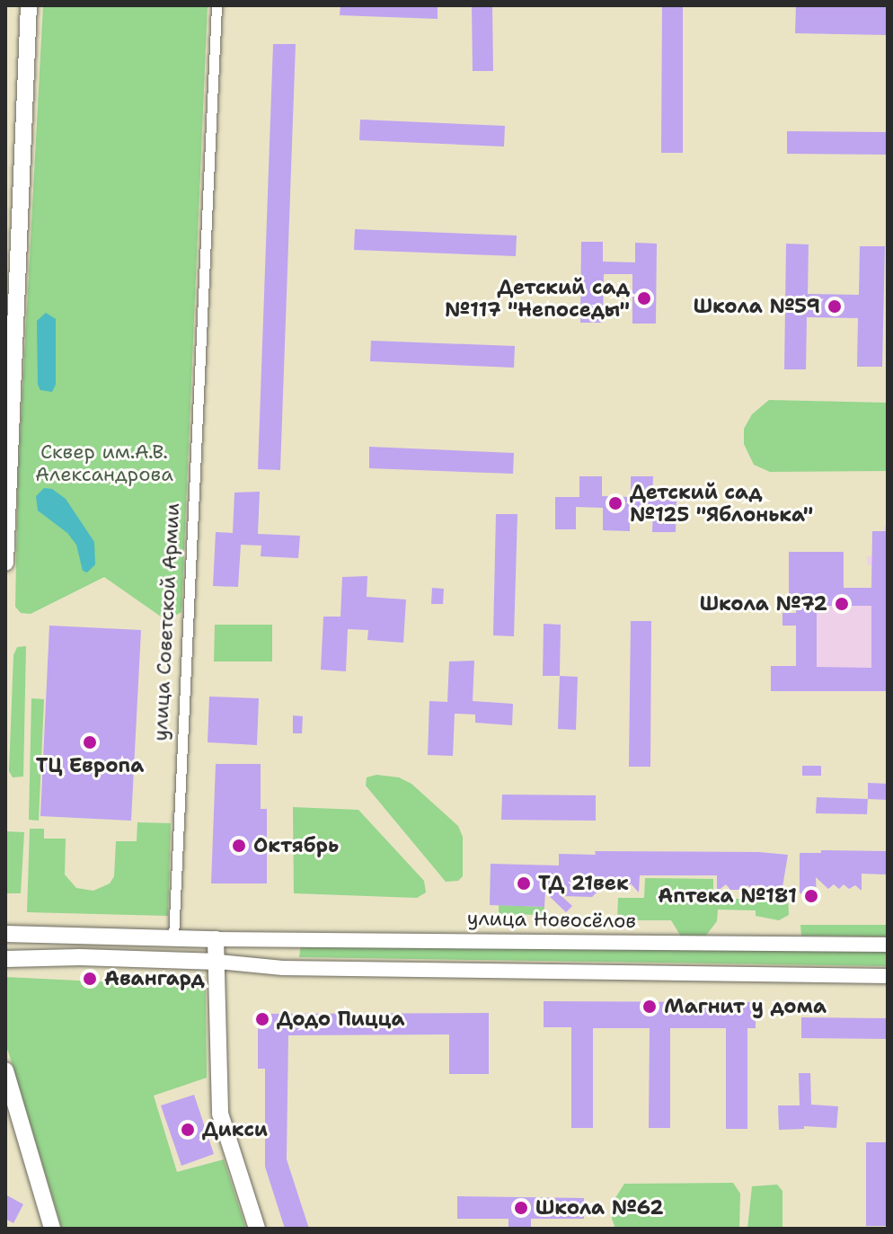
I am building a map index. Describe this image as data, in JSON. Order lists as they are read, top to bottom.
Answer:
{
  "streets": {
    "main road": ["улица Новосёлов"],
    "street": ["улица Советской Армии"]
  },
  "crossings": [
    ["улица Советской Армии", "улица Новосёлов"]
  ],
  "parks": ["Сквер им.А.В. Александрова"],
  "places": [
    "Детский сад №117 \"Непоседы\"",
    "Школа №59",
    "Детский сад №125 \"Яблонька\"",
    "Школа №72",
    "ТЦ Европа",
    "Октябрь",
    "ТД 21век",
    "Аптека №181",
    "Авангард",
    "Магнит у дома",
    "Додо Пицца",
    "Дикси",
    "Школа №62"
  ]
}
